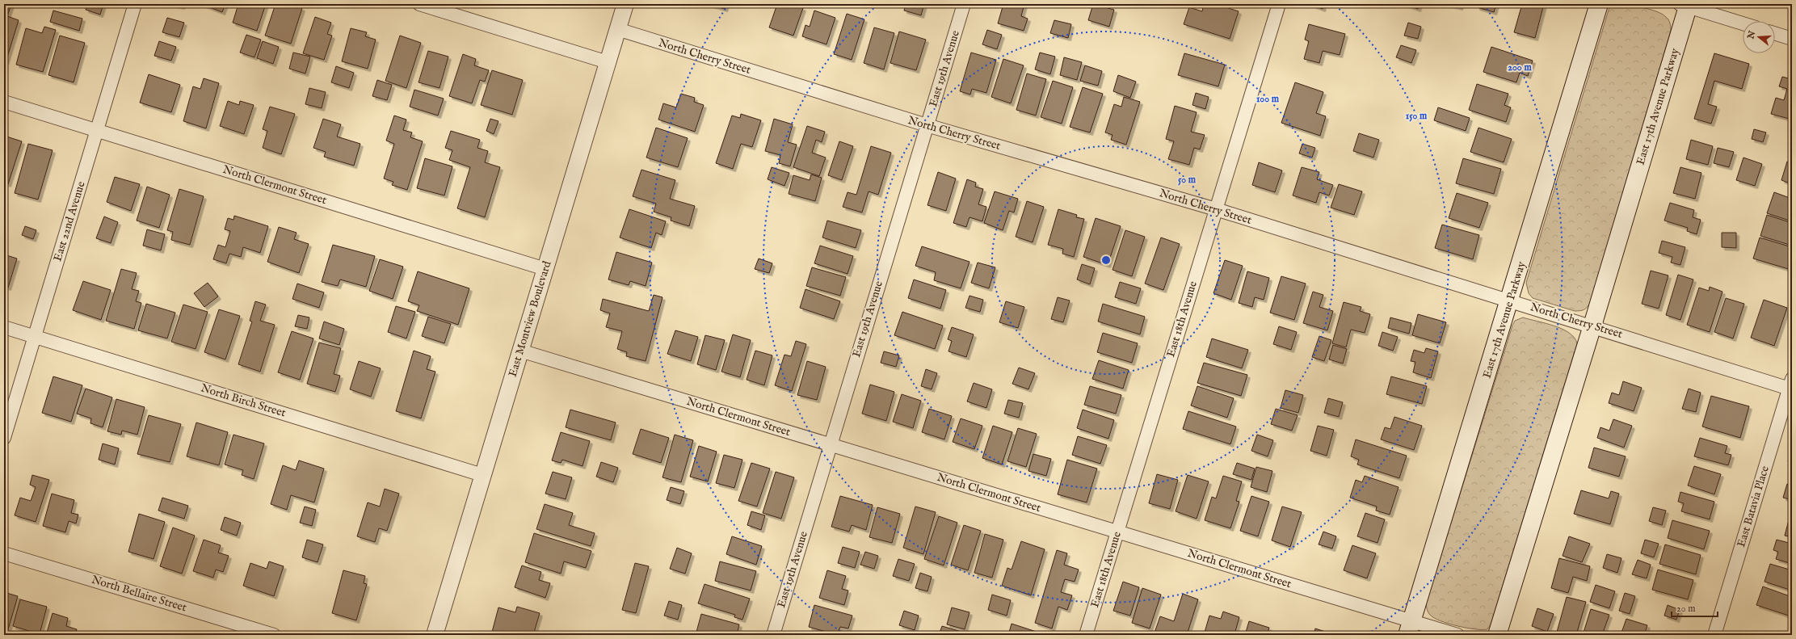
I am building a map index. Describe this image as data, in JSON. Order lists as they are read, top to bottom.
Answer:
{
  "streets": {
    "main road": ["East 17th Avenue Parkway"],
    "street": [
      "North Cherry Street",
      "East 19th Avenue",
      "North Clermont Street",
      "East 22nd Avenue",
      "East Montview Boulevard",
      "East 18th Avenue",
      "North Birch Street",
      "East Batavia Place",
      "North Bellaire Street"
    ]
  },
  "crossings": [
    ["North Cherry Street", "East 19th Avenue"],
    ["North Cherry Street", "East 17th Avenue Parkway"],
    ["North Cherry Street", "East Montview Boulevard"],
    ["North Cherry Street", "East 18th Avenue"],
    ["North Cherry Street", "East Batavia Place"],
    ["East 19th Avenue", "North Clermont Street"],
    ["East 17th Avenue Parkway", "North Clermont Street"],
    ["North Clermont Street", "East 22nd Avenue"],
    ["North Clermont Street", "East Montview Boulevard"],
    ["North Clermont Street", "East 18th Avenue"],
    ["East 22nd Avenue", "North Birch Street"],
    ["East Montview Boulevard", "North Birch Street"]
  ],
  "scale_bar": "20 m",
  "north": "left",
  "rings": [
    "200 m",
    "100 m",
    "150 m",
    "50 m"
  ]
}
